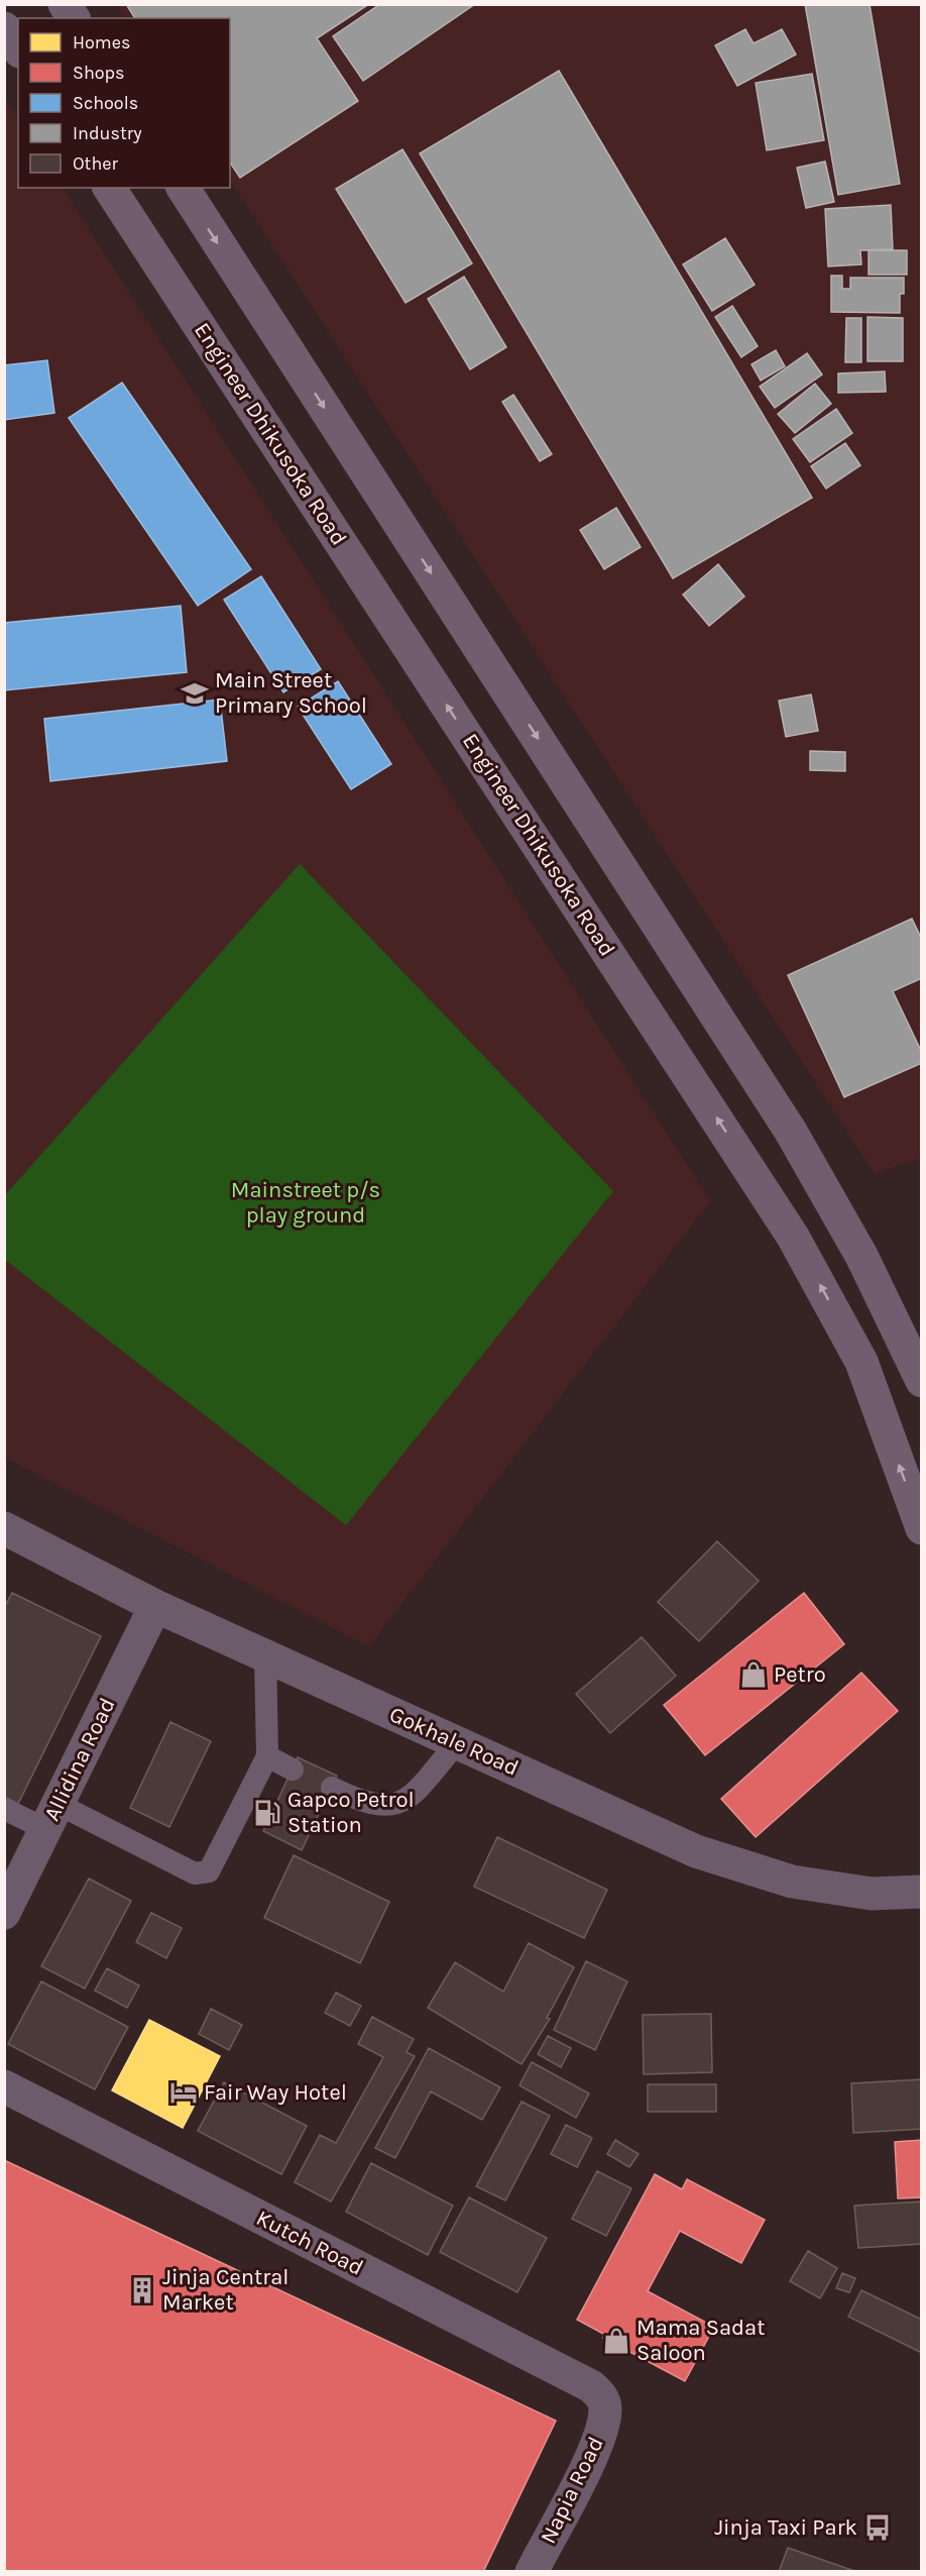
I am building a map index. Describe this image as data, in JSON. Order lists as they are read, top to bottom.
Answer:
{
  "streets": {
    "street": [
      "Engineer Dhikusoka Road",
      "Gokhale Road",
      "Allidina Road",
      "Kutch Road",
      "Napia Road"
    ]
  },
  "crossings": [
    ["Gokhale Road", "Allidina Road"],
    ["Kutch Road", "Napia Road"]
  ],
  "parks": ["Mainstreet p/s play ground"],
  "places": {
    "school or university": ["Main Street Primary School"],
    "shop": ["Petro", "Mama Sadat Saloon"],
    "fuel station": ["Gapco Petrol Station"],
    "hotel": ["Fair Way Hotel"],
    "building": ["Jinja Central Market"],
    "bus stop": ["Jinja Taxi Park"]
  },
  "legend": [
    "Homes",
    "Shops",
    "Schools",
    "Industry",
    "Other"
  ]
}
